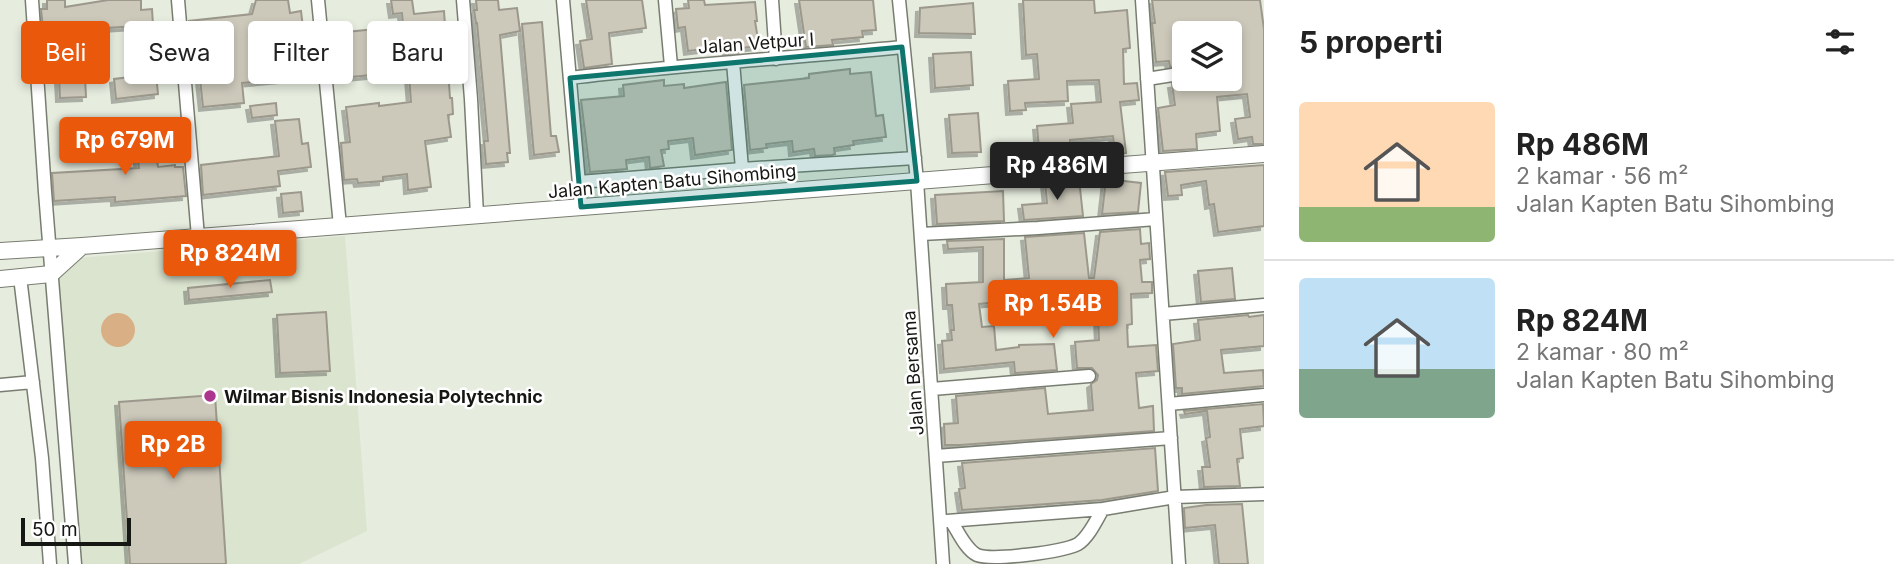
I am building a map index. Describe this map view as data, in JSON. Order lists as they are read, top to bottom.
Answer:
{
  "streets": {
    "street": ["Jalan Vetpur I", "Jalan Kapten Batu Sihombing", "Jalan Bersama"]
  },
  "crossings": [
    ["Jalan Vetpur I", "Jalan Bersama"],
    ["Jalan Kapten Batu Sihombing", "Jalan Bersama"]
  ],
  "places": ["Wilmar Bisnis Indonesia Polytechnic"],
  "scale_bar": "50 m",
  "page": {
    "heading": "5 properti",
    "chip": [
      "Beli",
      "Sewa",
      "Filter",
      "Baru"
    ],
    "list": [
      {
        "name": "Rp 486M",
        "note": "2 kamar · 56 m² · Jalan Kapten Batu Sihombing"
      },
      {
        "name": "Rp 824M",
        "note": "2 kamar · 80 m² · Jalan Kapten Batu Sihombing"
      }
    ],
    "price": [
      "Rp 679M",
      "Rp 486M",
      "Rp 824M",
      "Rp 1.54B",
      "Rp 2B"
    ],
    "scale": "50 m"
  }
}
